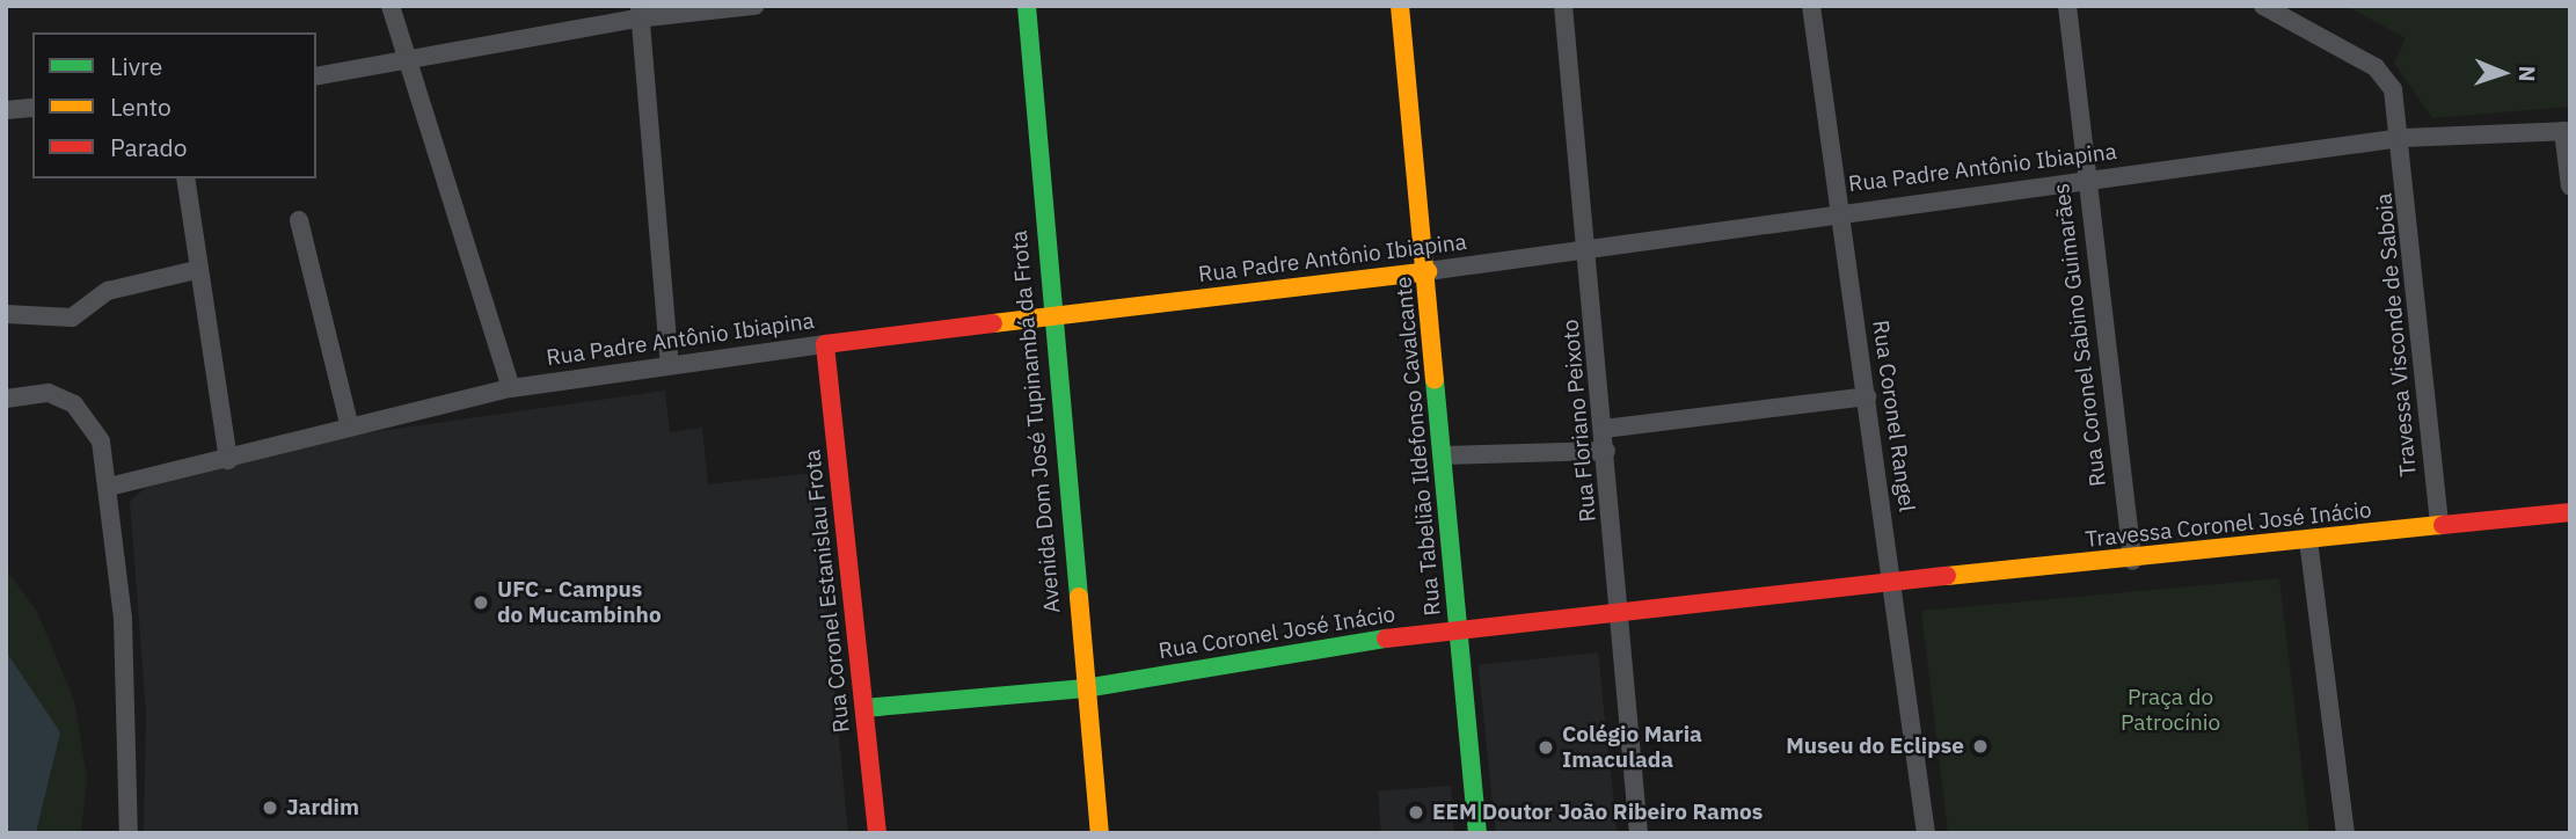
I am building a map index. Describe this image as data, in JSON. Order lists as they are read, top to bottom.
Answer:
{
  "streets": {
    "main road": [
      "Rua Padre Antônio Ibiapina",
      "Avenida Dom José Tupinambá da Frota",
      "Rua Tabelião Ildefonso Cavalcante",
      "Travessa Coronel José Inácio",
      "Rua Coronel Estanislau Frota",
      "Rua Coronel José Inácio"
    ],
    "street": [
      "Rua Coronel Sabino Guimarães",
      "Travessa Visconde de Saboia",
      "Rua Coronel Rangel",
      "Rua Floriano Peixoto"
    ]
  },
  "crossings": [
    ["Rua Padre Antônio Ibiapina", "Rua Coronel Sabino Guimarães"],
    ["Rua Padre Antônio Ibiapina", "Travessa Visconde de Saboia"],
    ["Rua Padre Antônio Ibiapina", "Rua Coronel Rangel"],
    ["Rua Padre Antônio Ibiapina", "Rua Floriano Peixoto"],
    ["Rua Padre Antônio Ibiapina", "Avenida Dom José Tupinambá da Frota"],
    ["Rua Padre Antônio Ibiapina", "Rua Tabelião Ildefonso Cavalcante"],
    ["Rua Padre Antônio Ibiapina", "Rua Coronel Estanislau Frota"],
    ["Rua Coronel Sabino Guimarães", "Travessa Coronel José Inácio"],
    ["Travessa Visconde de Saboia", "Travessa Coronel José Inácio"],
    ["Rua Coronel Rangel", "Travessa Coronel José Inácio"],
    ["Rua Coronel Rangel", "Rua Coronel José Inácio"],
    ["Rua Floriano Peixoto", "Rua Coronel José Inácio"],
    ["Avenida Dom José Tupinambá da Frota", "Rua Coronel José Inácio"],
    ["Rua Tabelião Ildefonso Cavalcante", "Rua Coronel José Inácio"],
    ["Travessa Coronel José Inácio", "Rua Coronel José Inácio"],
    ["Rua Coronel Estanislau Frota", "Rua Coronel José Inácio"]
  ],
  "parks": ["Praça do Patrocínio"],
  "places": [
    "UFC - Campus do Mucambinho",
    "Museu do Eclipse",
    "Colégio Maria Imaculada",
    "Jardim",
    "EEM Doutor João Ribeiro Ramos"
  ],
  "legend": ["Livre", "Lento", "Parado"],
  "north": "right"
}
